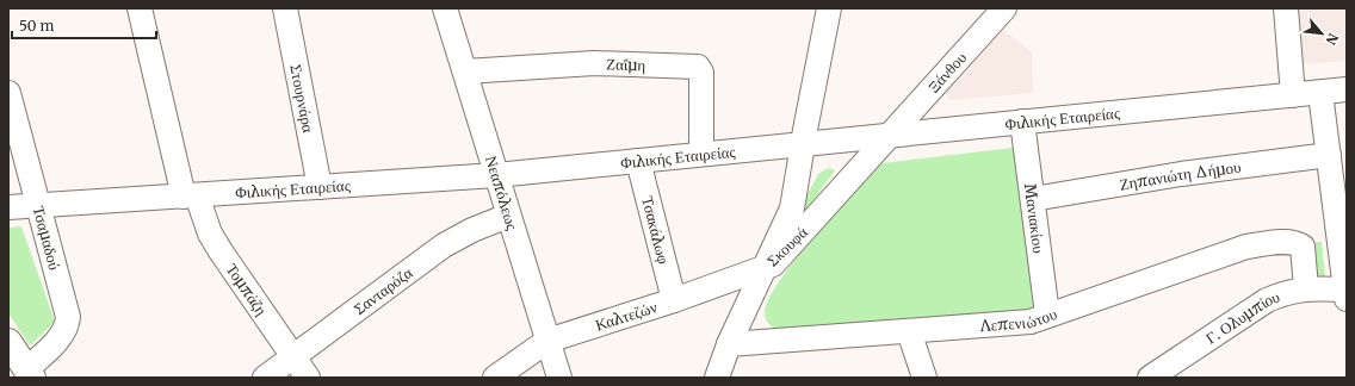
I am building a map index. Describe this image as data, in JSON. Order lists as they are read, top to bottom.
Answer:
{
  "streets": {
    "street": [
      "Ζαΐμη",
      "Ξάνθου",
      "Στουρνάρα",
      "Φιλικής Εταιρείας",
      "Ζηπανιώτη Δήμου",
      "Νεαπόλεως",
      "Μανιακίου",
      "Τσακάλωφ",
      "Τσαμαδού",
      "Σκουφά",
      "Τομπάζη",
      "Σανταρόζα",
      "Καλτεζών",
      "Λεπενιώτου",
      "Γ. Ολυμπίου"
    ]
  },
  "crossings": [
    ["Ζαΐμη", "Φιλικής Εταιρείας"],
    ["Ζαΐμη", "Νεαπόλεως"],
    ["Ξάνθου", "Φιλικής Εταιρείας"],
    ["Ξάνθου", "Σκουφά"],
    ["Στουρνάρα", "Φιλικής Εταιρείας"],
    ["Φιλικής Εταιρείας", "Νεαπόλεως"],
    ["Φιλικής Εταιρείας", "Μανιακίου"],
    ["Φιλικής Εταιρείας", "Τσακάλωφ"],
    ["Φιλικής Εταιρείας", "Τσαμαδού"],
    ["Φιλικής Εταιρείας", "Σκουφά"],
    ["Φιλικής Εταιρείας", "Τομπάζη"],
    ["Ζηπανιώτη Δήμου", "Μανιακίου"],
    ["Νεαπόλεως", "Σανταρόζα"],
    ["Νεαπόλεως", "Καλτεζών"],
    ["Μανιακίου", "Λεπενιώτου"],
    ["Τσακάλωφ", "Καλτεζών"],
    ["Σκουφά", "Καλτεζών"],
    ["Σκουφά", "Λεπενιώτου"],
    ["Τομπάζη", "Σανταρόζα"],
    ["Λεπενιώτου", "Γ. Ολυμπίου"]
  ],
  "scale_bar": "50 m",
  "north": "bottom right"
}
